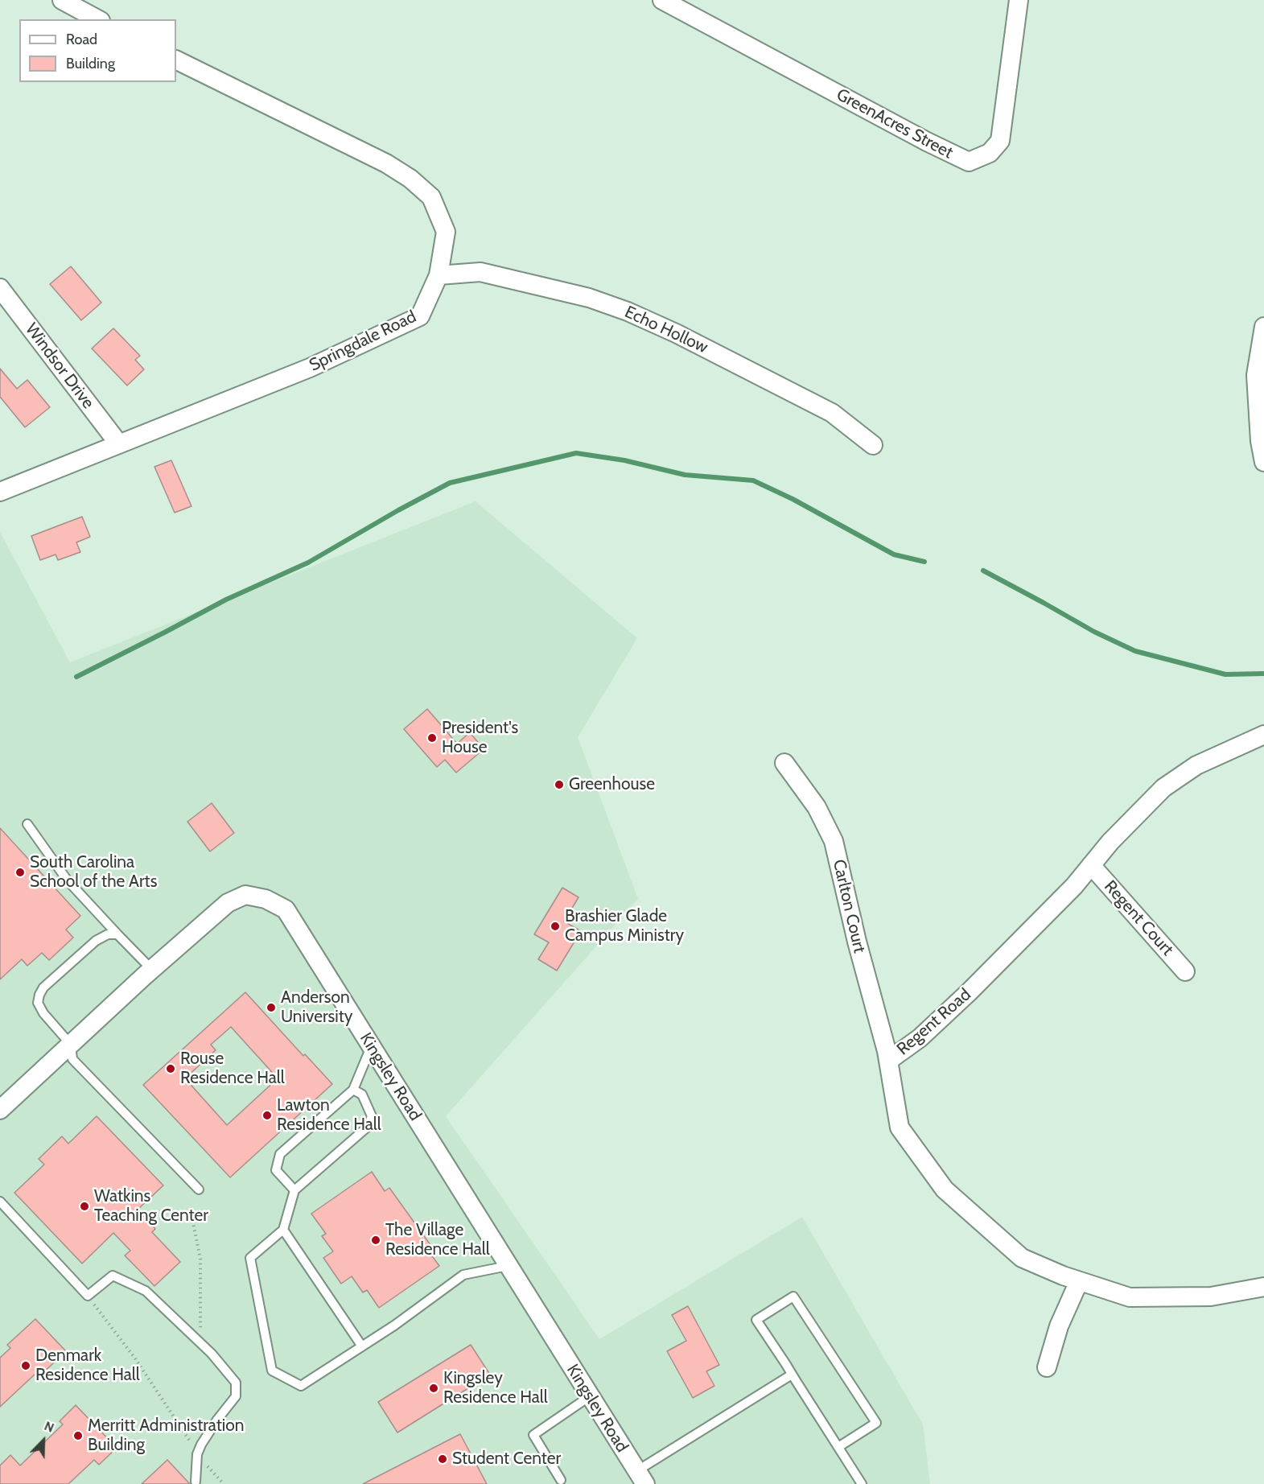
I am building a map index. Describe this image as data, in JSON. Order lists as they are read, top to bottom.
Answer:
{
  "streets": {
    "street": [
      "GreenAcres Street",
      "Echo Hollow",
      "Springdale Road",
      "Windsor Drive",
      "Carlton Court",
      "Regent Court",
      "Regent Road",
      "Kingsley Road"
    ]
  },
  "crossings": [
    ["Echo Hollow", "Springdale Road"],
    ["Springdale Road", "Windsor Drive"],
    ["Carlton Court", "Regent Road"],
    ["Regent Court", "Regent Road"]
  ],
  "places": [
    "President's House",
    "Greenhouse",
    "South Carolina School of the Arts",
    "Brashier Glade Campus Ministry",
    "Anderson University",
    "Rouse Residence Hall",
    "Lawton Residence Hall",
    "Watkins Teaching Center",
    "The Village Residence Hall",
    "Denmark Residence Hall",
    "Kingsley Residence Hall",
    "Merritt Administration Building",
    "Student Center"
  ],
  "legend": ["Road", "Building"],
  "north": "top right"
}
